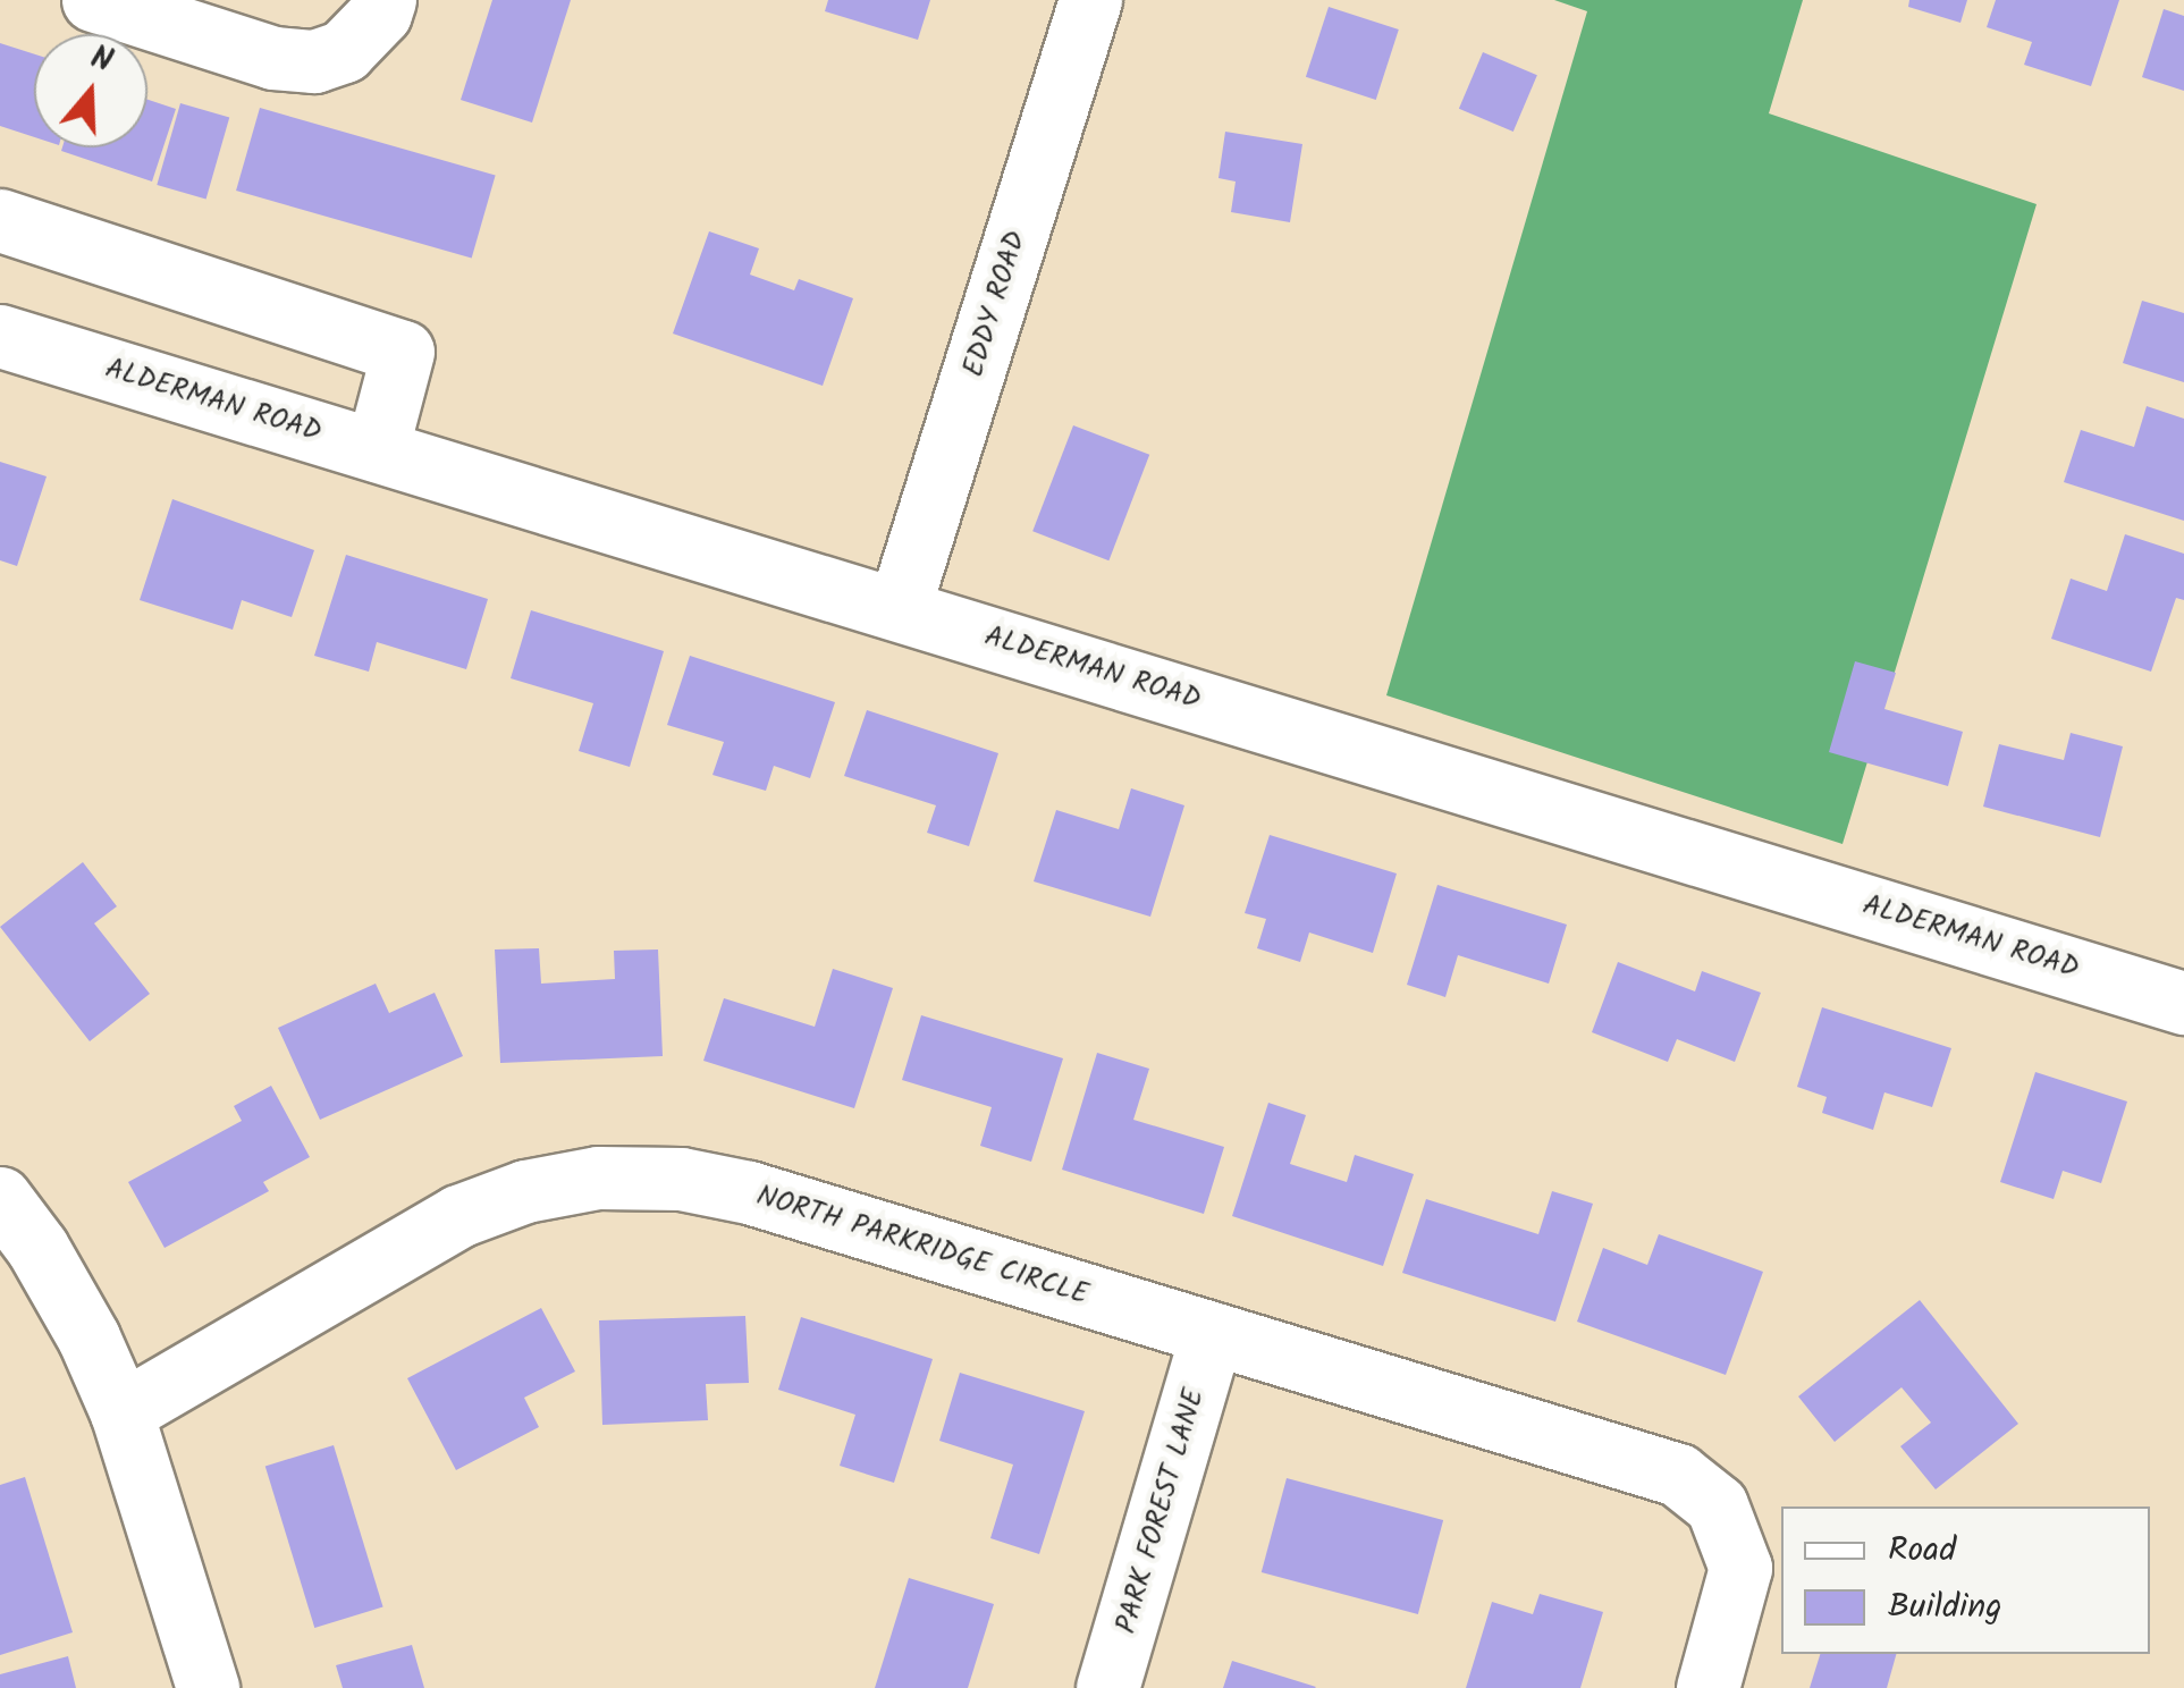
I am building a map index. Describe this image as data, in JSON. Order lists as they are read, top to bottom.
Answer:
{
  "streets": {
    "street": [
      "EDDY ROAD",
      "ALDERMAN ROAD",
      "NORTH PARKRIDGE CIRCLE",
      "PARK FOREST LANE"
    ]
  },
  "crossings": [
    ["EDDY ROAD", "ALDERMAN ROAD"],
    ["NORTH PARKRIDGE CIRCLE", "PARK FOREST LANE"]
  ],
  "legend": ["Road", "Building"],
  "north": "top"
}
